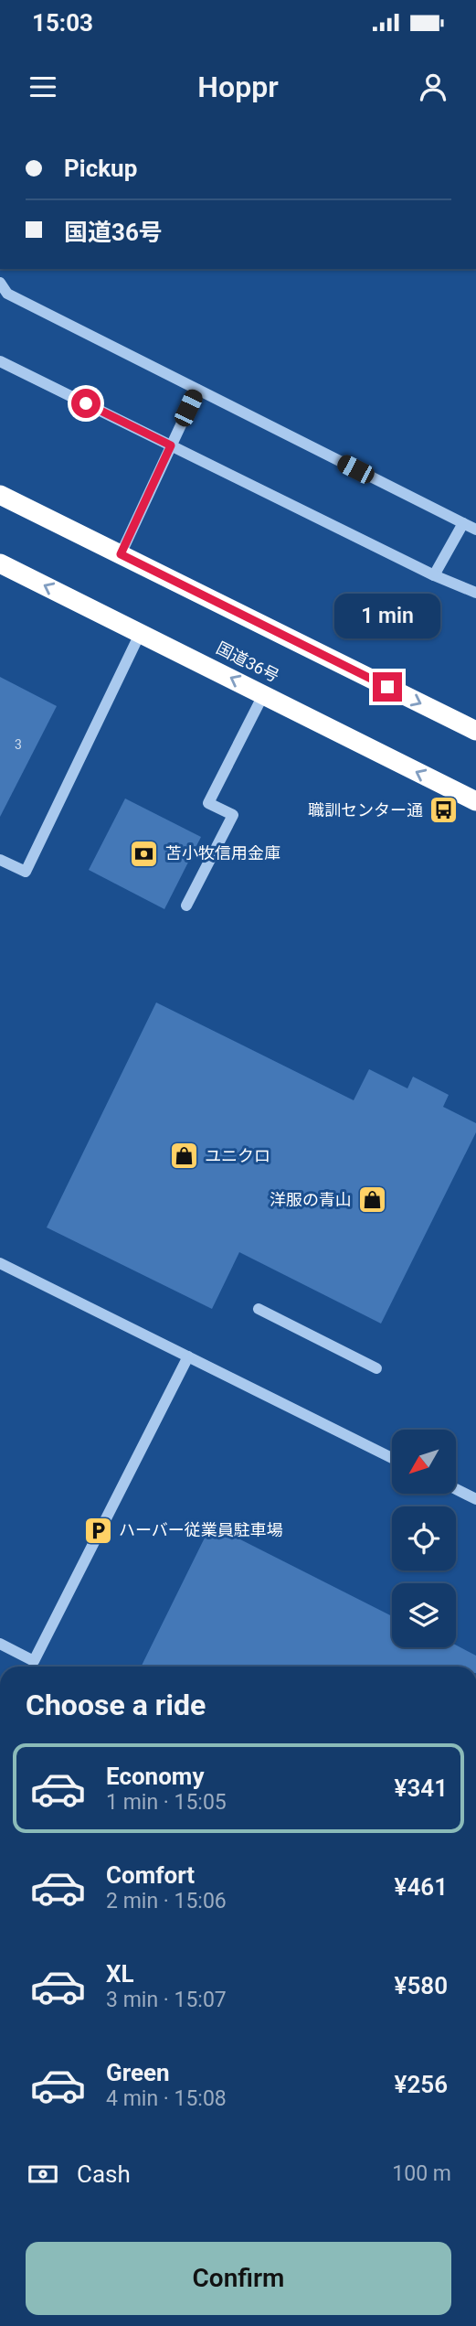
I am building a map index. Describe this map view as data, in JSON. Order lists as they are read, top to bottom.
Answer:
{
  "streets": {
    "highway": ["国道36号"]
  },
  "places": {
    "bus stop": ["職訓センター通"],
    "bank": ["苫小牧信用金庫"],
    "shop": ["ユニクロ", "洋服の青山"],
    "parking": ["ハーバー従業員駐車場"]
  },
  "house_numbers": ["3"],
  "north": "bottom left",
  "page": {
    "status": "15:03",
    "header": "Hoppr",
    "banner": ["Pickup", "国道36号"],
    "bubble": "1 min",
    "heading": "Choose a ride",
    "list": [
      {
        "name": "Economy",
        "note": "1 min · 15:05",
        "value": "¥341"
      },
      {
        "name": "Comfort",
        "note": "2 min · 15:06",
        "value": "¥461"
      },
      {
        "name": "XL",
        "note": "3 min · 15:07",
        "value": "¥580"
      },
      {
        "name": "Green",
        "note": "4 min · 15:08",
        "value": "¥256"
      }
    ],
    "pay": ["Cash", "100 m"],
    "buttons": "Confirm"
  }
}
